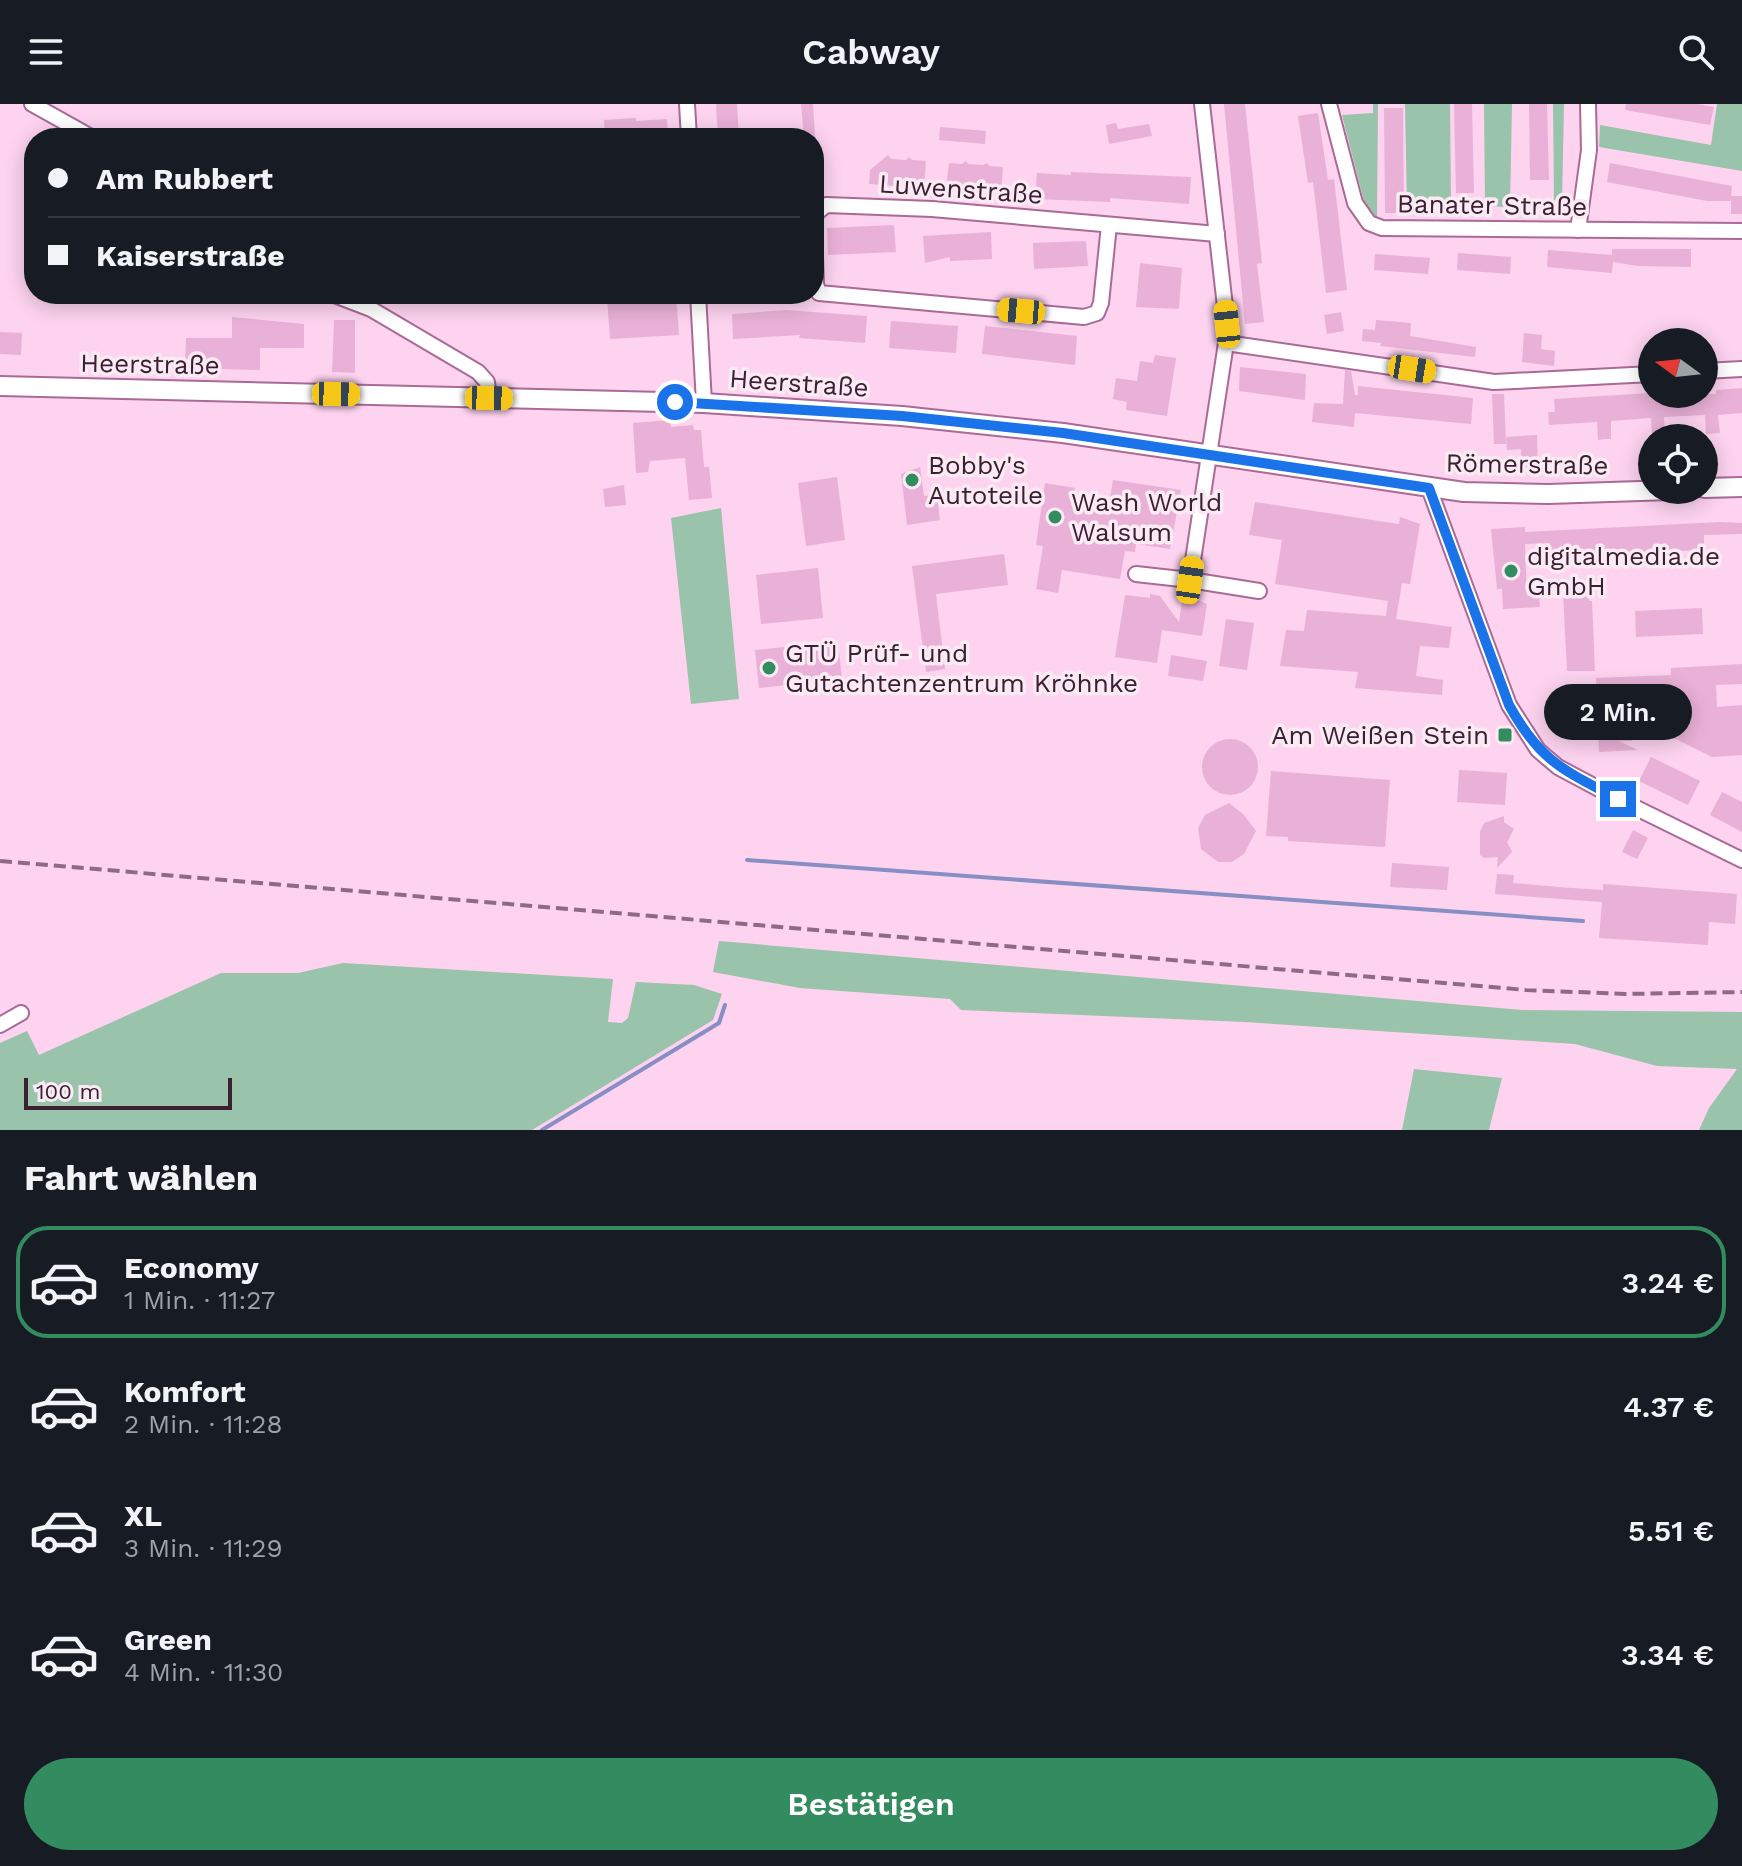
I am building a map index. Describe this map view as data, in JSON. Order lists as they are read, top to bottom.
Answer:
{
  "streets": {
    "main road": ["Heerstraße", "Römerstraße"],
    "street": ["Luwenstraße", "Banater Straße"]
  },
  "crossings": [
    ["Heerstraße", "Römerstraße"]
  ],
  "places": {
    "other": [
      "Bobby's Autoteile",
      "Wash World Walsum",
      "digitalmedia.de GmbH",
      "GTÜ Prüf- und Gutachtenzentrum Kröhnke"
    ],
    "transit": ["Am Weißen Stein"]
  },
  "scale_bar": "100 m",
  "north": "left",
  "page": {
    "header": "Cabway",
    "banner": ["Am Rubbert", "Kaiserstraße"],
    "bubble": "2 Min.",
    "scale": "100 m",
    "heading": "Fahrt wählen",
    "list": [
      {
        "name": "Economy",
        "note": "1 Min. · 11:27",
        "value": "3.24 €"
      },
      {
        "name": "Komfort",
        "note": "2 Min. · 11:28",
        "value": "4.37 €"
      },
      {
        "name": "XL",
        "note": "3 Min. · 11:29",
        "value": "5.51 €"
      },
      {
        "name": "Green",
        "note": "4 Min. · 11:30",
        "value": "3.34 €"
      }
    ],
    "buttons": "Bestätigen"
  }
}
